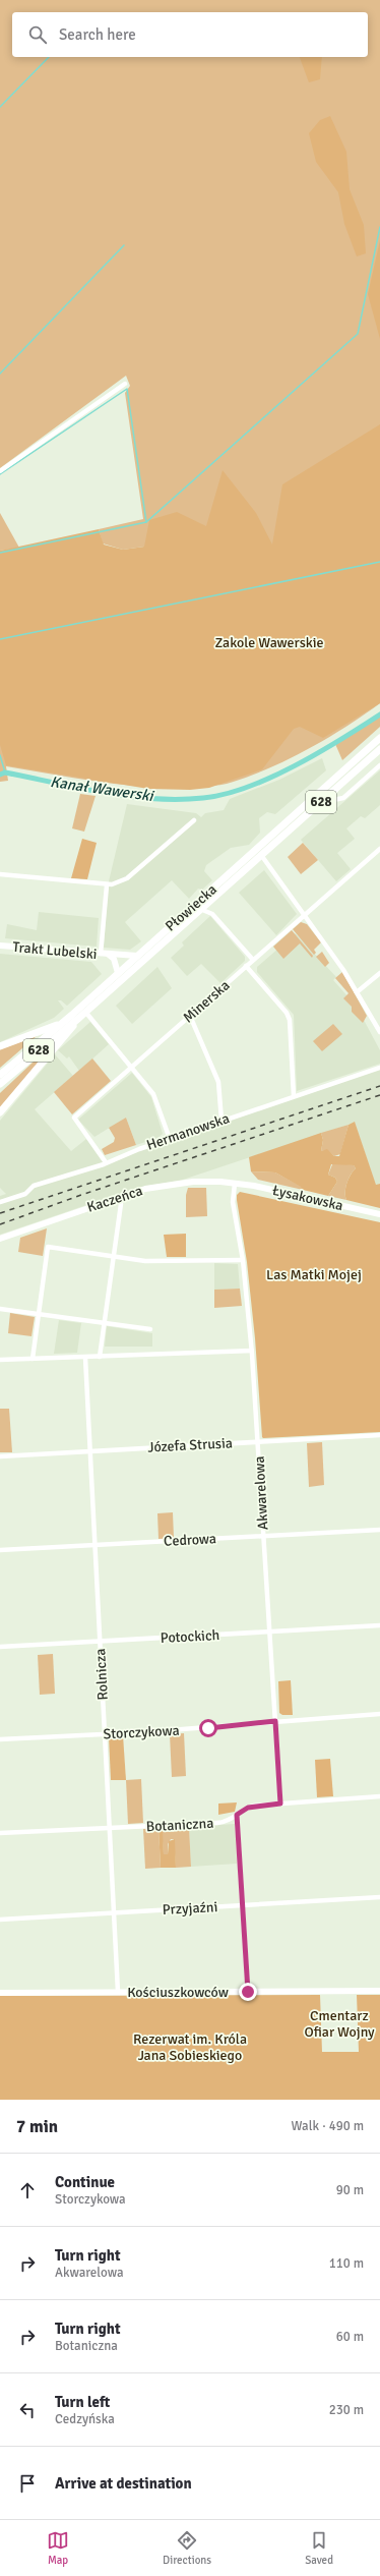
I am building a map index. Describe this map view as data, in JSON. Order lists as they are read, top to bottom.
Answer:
{
  "streets": {
    "main road": ["628", "Płowiecka"],
    "street": [
      "Trakt Lubelski",
      "Minerska",
      "Hermanowska",
      "Łysakowska",
      "Kaczeńca",
      "Józefa Strusia",
      "Akwarelowa",
      "Cedrowa",
      "Potockich",
      "Rolnicza",
      "Storczykowa",
      "Botaniczna",
      "Przyjaźni",
      "Kościuszkowców"
    ]
  },
  "crossings": [
    ["Płowiecka", "Trakt Lubelski"],
    ["Minerska", "Hermanowska"],
    ["Łysakowska", "Kaczeńca"],
    ["Łysakowska", "Akwarelowa"],
    ["Kaczeńca", "Akwarelowa"],
    ["Józefa Strusia", "Akwarelowa"],
    ["Józefa Strusia", "Rolnicza"],
    ["Akwarelowa", "Cedrowa"],
    ["Akwarelowa", "Potockich"],
    ["Akwarelowa", "Storczykowa"],
    ["Akwarelowa", "Botaniczna"],
    ["Cedrowa", "Rolnicza"],
    ["Potockich", "Rolnicza"],
    ["Rolnicza", "Storczykowa"],
    ["Rolnicza", "Botaniczna"],
    ["Rolnicza", "Przyjaźni"],
    ["Rolnicza", "Kościuszkowców"]
  ],
  "water": ["Kanał Wawerski"],
  "parks": [
    "Zakole Wawerskie",
    "Las Matki Mojej",
    "Cmentarz Ofiar Wojny",
    "Rezerwat im. Króla Jana Sobieskiego"
  ],
  "page": {
    "search": "Search here",
    "heading": ["7 min", "Walk · 490 m"],
    "list": [
      ["Continue", "Storczykowa", "90 m"],
      ["Turn right", "Akwarelowa", "110 m"],
      ["Turn right", "Botaniczna", "60 m"],
      ["Turn left", "Cedzyńska", "230 m"],
      "Arrive at destination"
    ],
    "nav": ["Map", "Directions", "Saved"]
  }
}
